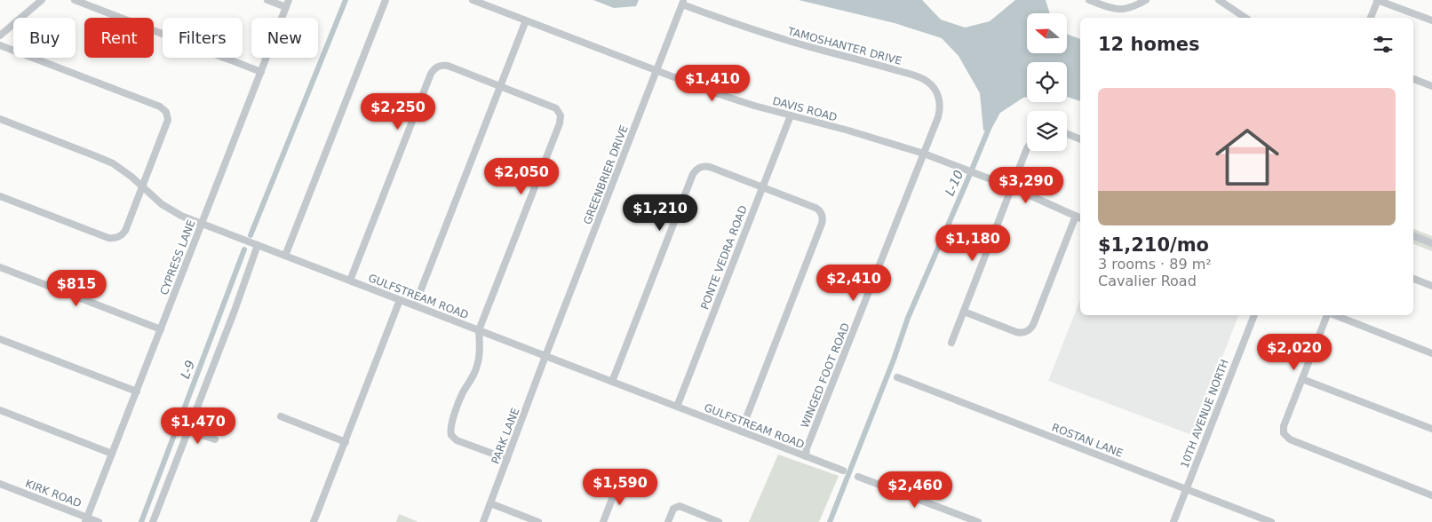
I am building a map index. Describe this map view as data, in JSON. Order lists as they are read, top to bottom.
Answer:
{
  "streets": {
    "street": [
      "TAMOSHANTER DRIVE",
      "DAVIS ROAD",
      "GREENBRIER DRIVE",
      "CYPRESS LANE",
      "PONTE VEDRA ROAD",
      "GULFSTREAM ROAD",
      "WINGED FOOT ROAD",
      "10TH AVENUE NORTH",
      "PARK LANE",
      "ROSTAN LANE",
      "KIRK ROAD"
    ]
  },
  "crossings": [
    ["TAMOSHANTER DRIVE", "DAVIS ROAD"],
    ["TAMOSHANTER DRIVE", "GREENBRIER DRIVE"],
    ["TAMOSHANTER DRIVE", "WINGED FOOT ROAD"],
    ["DAVIS ROAD", "GREENBRIER DRIVE"],
    ["DAVIS ROAD", "PONTE VEDRA ROAD"],
    ["DAVIS ROAD", "WINGED FOOT ROAD"],
    ["GREENBRIER DRIVE", "GULFSTREAM ROAD"],
    ["GREENBRIER DRIVE", "PARK LANE"],
    ["CYPRESS LANE", "GULFSTREAM ROAD"],
    ["CYPRESS LANE", "KIRK ROAD"],
    ["PONTE VEDRA ROAD", "GULFSTREAM ROAD"],
    ["GULFSTREAM ROAD", "WINGED FOOT ROAD"],
    ["GULFSTREAM ROAD", "PARK LANE"],
    ["10TH AVENUE NORTH", "ROSTAN LANE"]
  ],
  "water": ["L-10", "L-9"],
  "north": "left",
  "page": {
    "chip": [
      "Buy",
      "Rent",
      "Filters",
      "New"
    ],
    "heading": "12 homes",
    "price": [
      "$1,410",
      "$2,250",
      "$2,050",
      "$3,290",
      "$1,210",
      "$1,180",
      "$2,410",
      "$815",
      "$2,020",
      "$1,470",
      "$1,590",
      "$2,460"
    ],
    "list": [
      {
        "name": "$1,210/mo",
        "note": "3 rooms · 89 m² · Cavalier Road"
      }
    ]
  }
}
